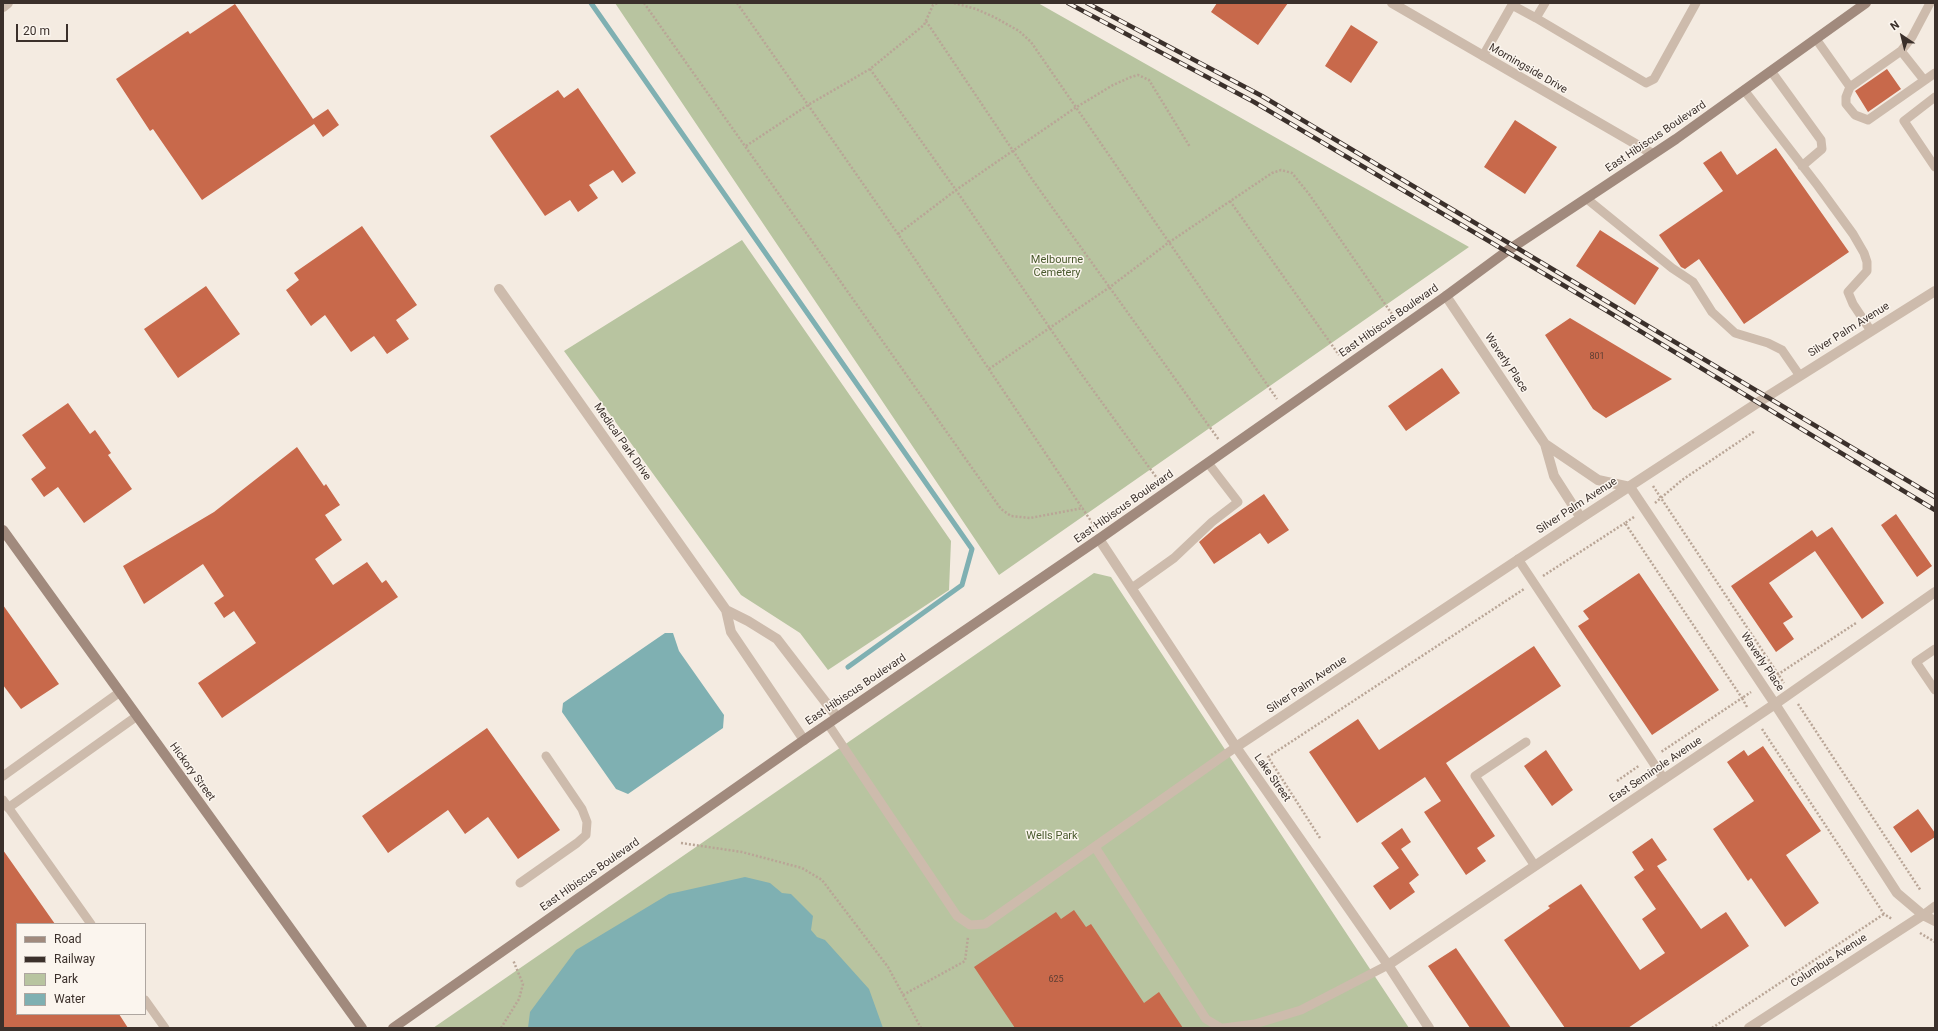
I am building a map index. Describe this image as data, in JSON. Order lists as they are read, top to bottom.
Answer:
{
  "streets": {
    "street": [
      "Morningside Drive",
      "East Hibiscus Boulevard",
      "Silver Palm Avenue",
      "Waverly Place",
      "Medical Park Drive",
      "East Seminole Avenue",
      "Hickory Street",
      "Lake Street",
      "Columbus Avenue"
    ]
  },
  "crossings": [
    ["Morningside Drive", "East Hibiscus Boulevard"],
    ["East Hibiscus Boulevard", "Waverly Place"],
    ["East Hibiscus Boulevard", "Medical Park Drive"],
    ["East Hibiscus Boulevard", "Lake Street"],
    ["Silver Palm Avenue", "Waverly Place"],
    ["Silver Palm Avenue", "Lake Street"],
    ["Waverly Place", "East Seminole Avenue"],
    ["Waverly Place", "Columbus Avenue"],
    ["East Seminole Avenue", "Lake Street"]
  ],
  "parks": ["Melbourne Cemetery", "Wells Park"],
  "house_numbers": ["801", "625"],
  "legend": [
    "Road",
    "Railway",
    "Park",
    "Water"
  ],
  "scale_bar": "20 m",
  "north": "top left"
}
